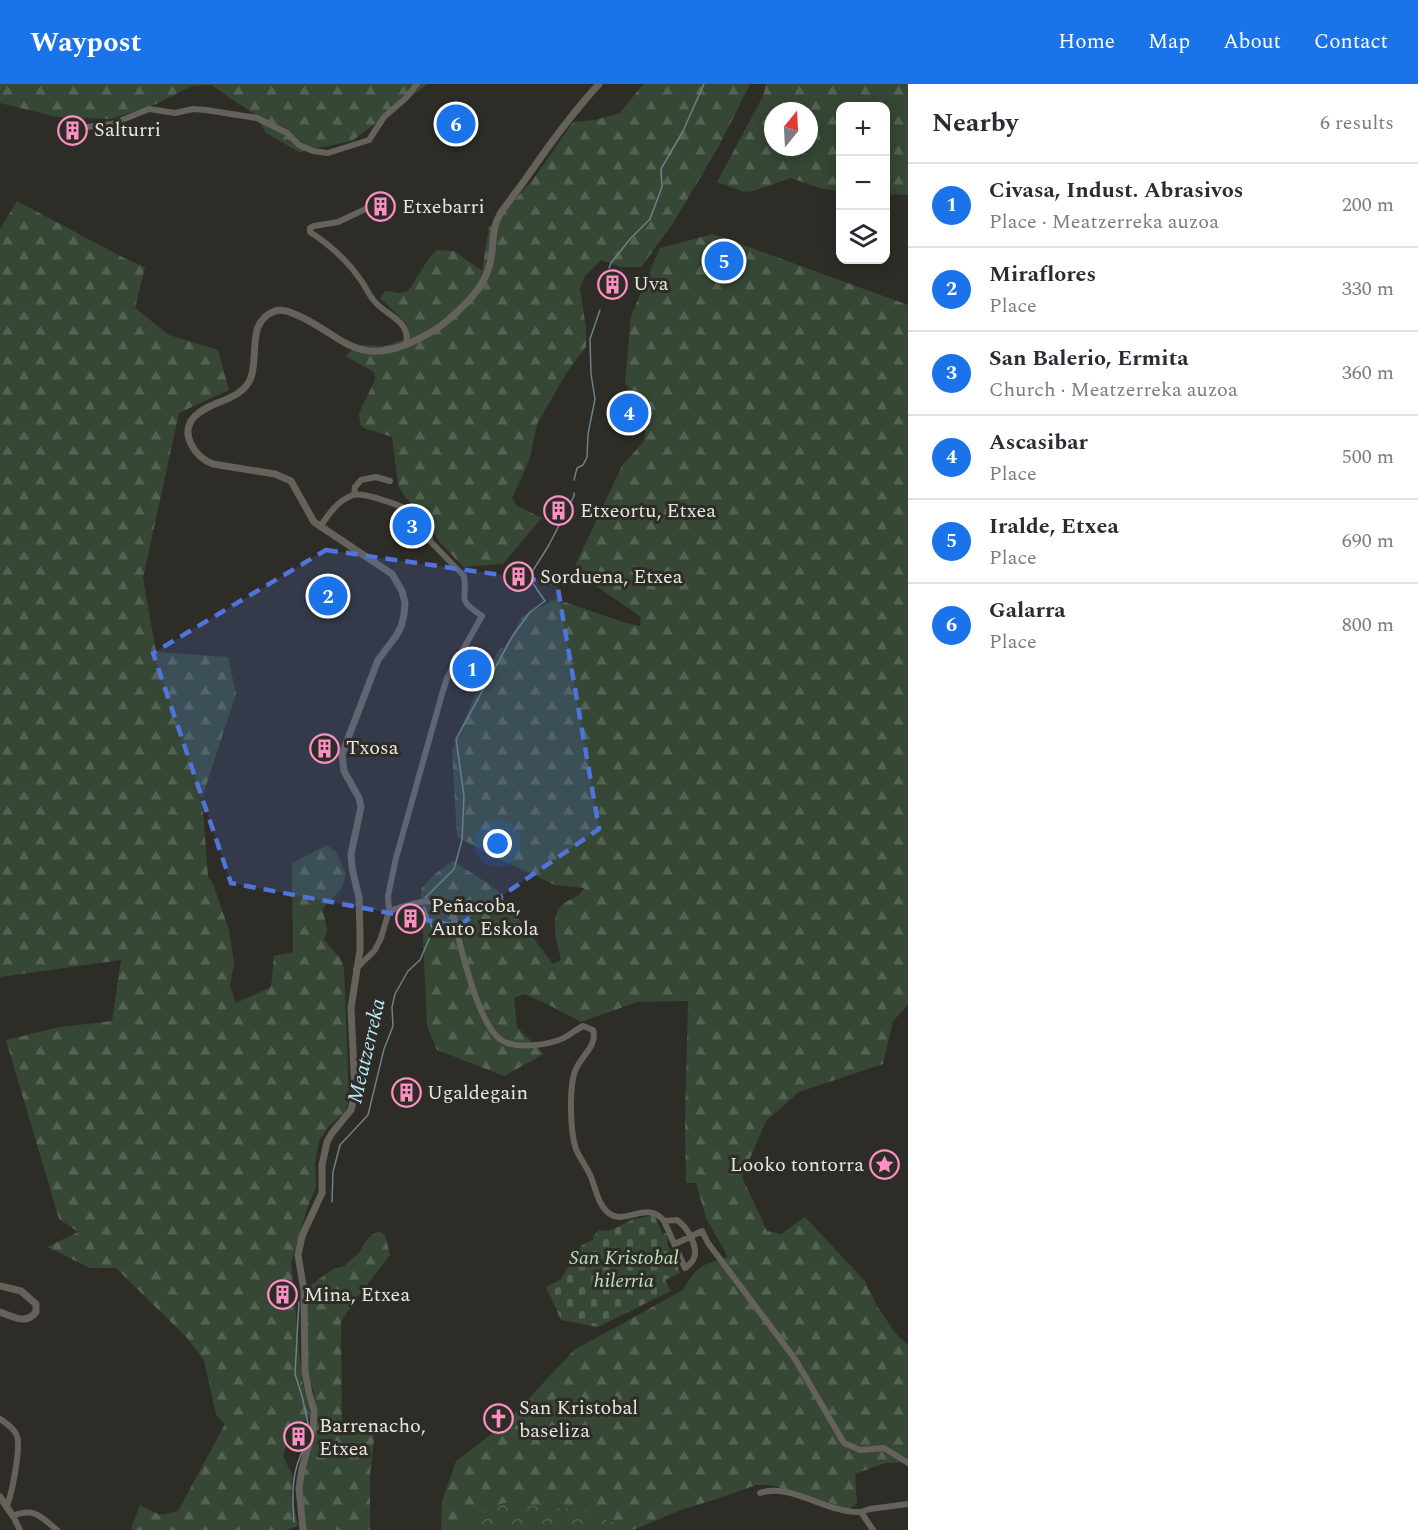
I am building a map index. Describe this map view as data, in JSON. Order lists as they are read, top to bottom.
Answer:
{
  "water": ["Meatzerreka"],
  "parks": ["San Kristobal hilerria"],
  "places": {
    "building": [
      "Salturri",
      "Etxebarri",
      "Uva",
      "Etxeortu, Etxea",
      "Sorduena, Etxea",
      "Txosa",
      "Peñacoba, Auto Eskola",
      "Ugaldegain",
      "Mina, Etxea",
      "Barrenacho, Etxea"
    ],
    "place": ["Looko tontorra"],
    "church": ["San Kristobal baseliza"]
  },
  "north": "top",
  "page": {
    "header": "Waypost",
    "nav": [
      "Home",
      "Map",
      "About",
      "Contact"
    ],
    "heading": ["Nearby", "6 results"],
    "map_buttons": ["+", "−"],
    "pins": [
      "6",
      "5",
      "4",
      "3",
      "2",
      "1"
    ],
    "list": [
      {
        "mark": "1",
        "name": "Civasa, Indust. Abrasivos",
        "note": "Place · Meatzerreka auzoa",
        "value": "200 m"
      },
      {
        "mark": "2",
        "name": "Miraflores",
        "note": "Place",
        "value": "330 m"
      },
      {
        "mark": "3",
        "name": "San Balerio, Ermita",
        "note": "Church · Meatzerreka auzoa",
        "value": "360 m"
      },
      {
        "mark": "4",
        "name": "Ascasibar",
        "note": "Place",
        "value": "500 m"
      },
      {
        "mark": "5",
        "name": "Iralde, Etxea",
        "note": "Place",
        "value": "690 m"
      },
      {
        "mark": "6",
        "name": "Galarra",
        "note": "Place",
        "value": "800 m"
      }
    ]
  }
}
